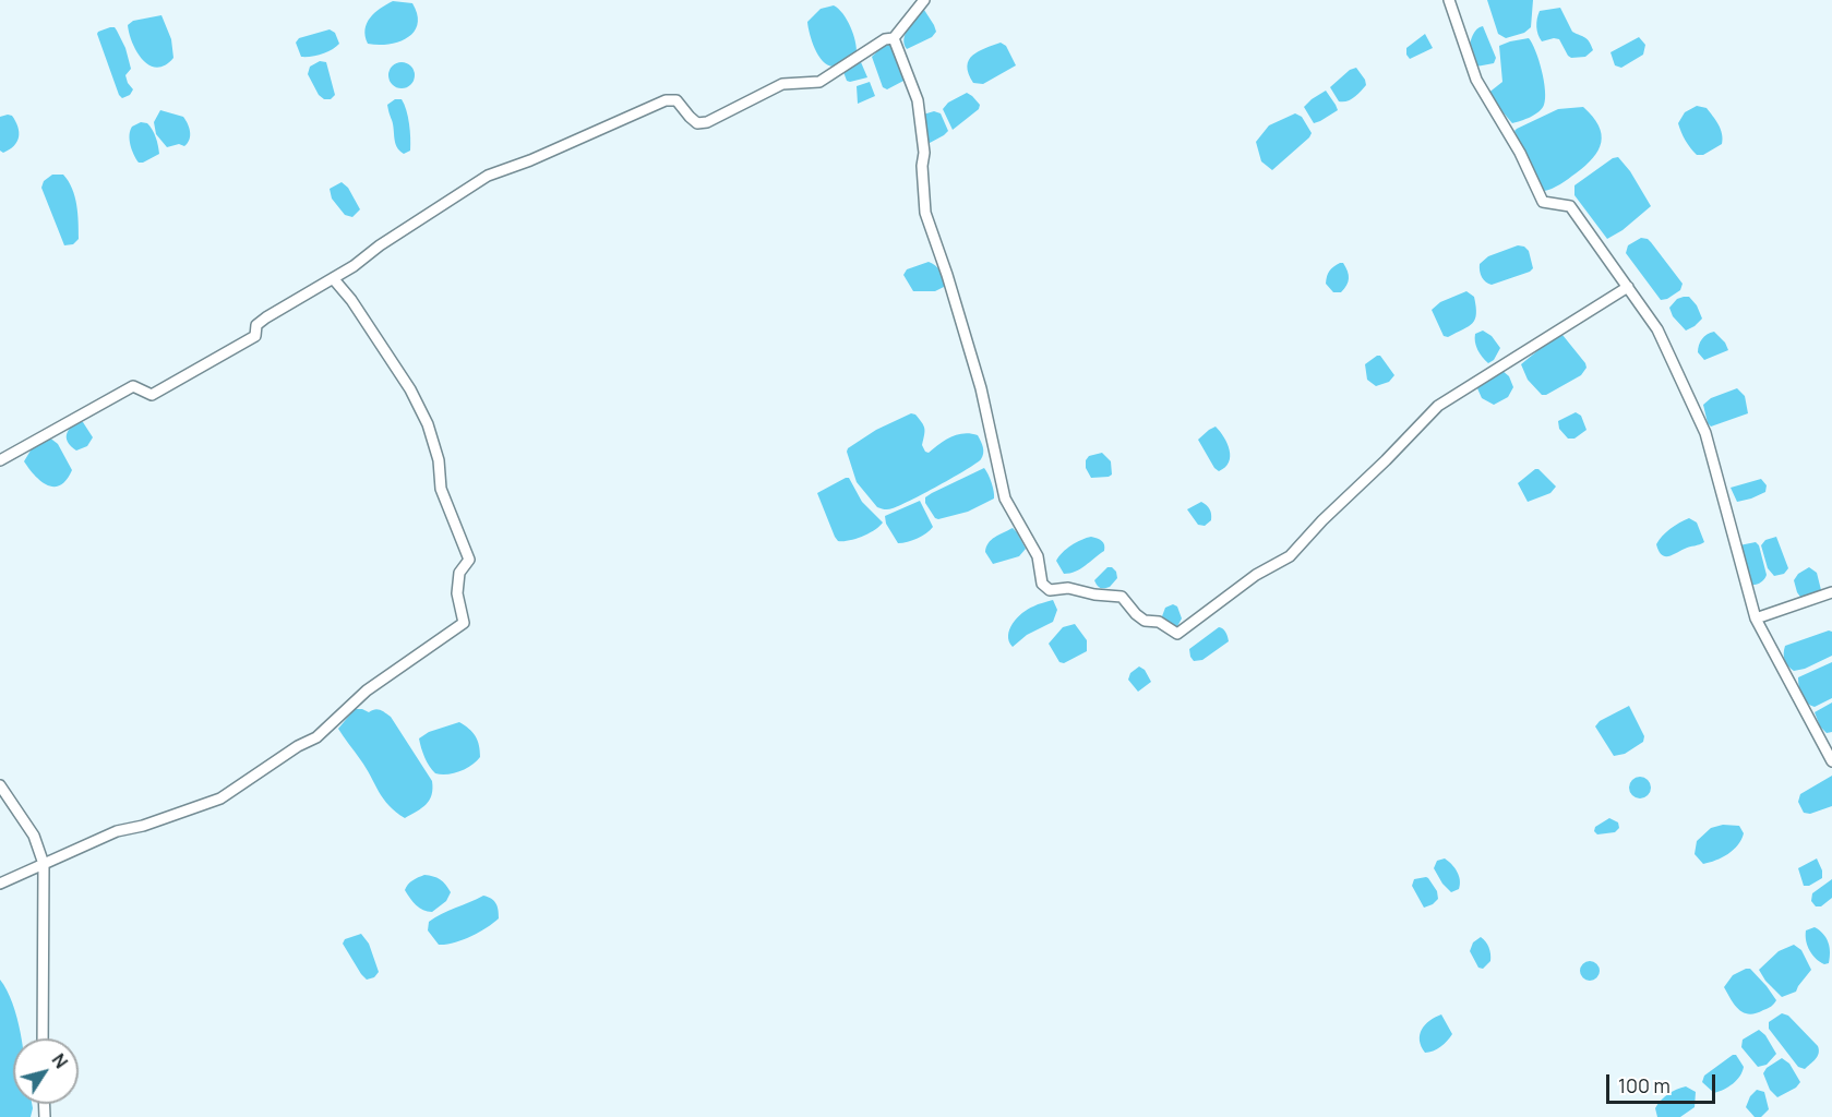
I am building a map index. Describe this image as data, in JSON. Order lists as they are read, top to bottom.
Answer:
{
  "scale_bar": "100 m",
  "north": "top right"
}
